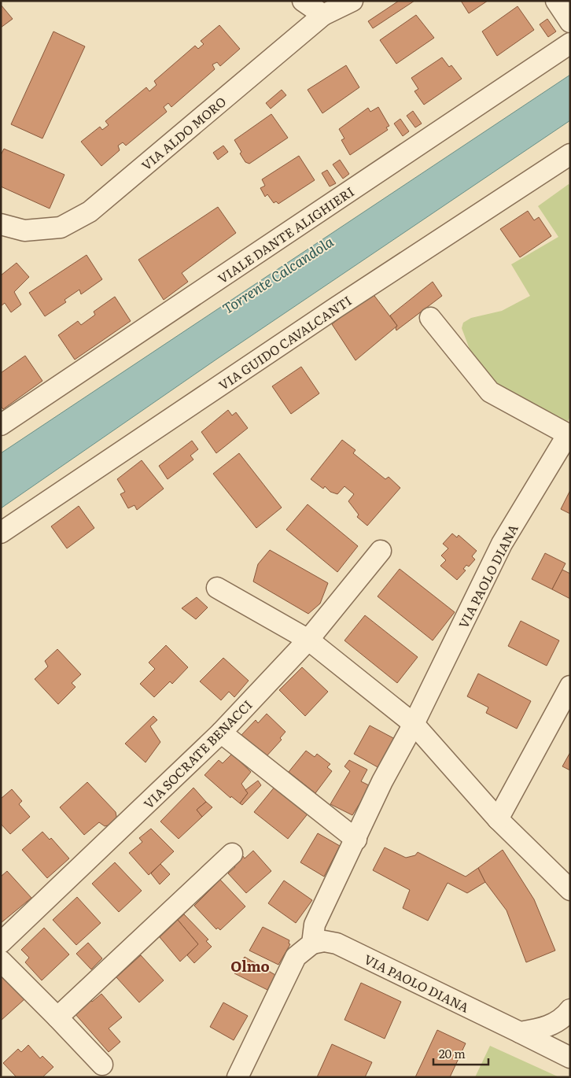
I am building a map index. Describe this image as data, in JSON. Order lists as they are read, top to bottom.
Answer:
{
  "streets": {
    "street": [
      "VIA ALDO MORO",
      "VIALE DANTE ALIGHIERI",
      "VIA GUIDO CAVALCANTI",
      "VIA PAOLO DIANA",
      "VIA SOCRATE BENACCI"
    ]
  },
  "districts": ["Olmo"],
  "water": ["Torrente Calcandola"],
  "scale_bar": "20 m"
}
